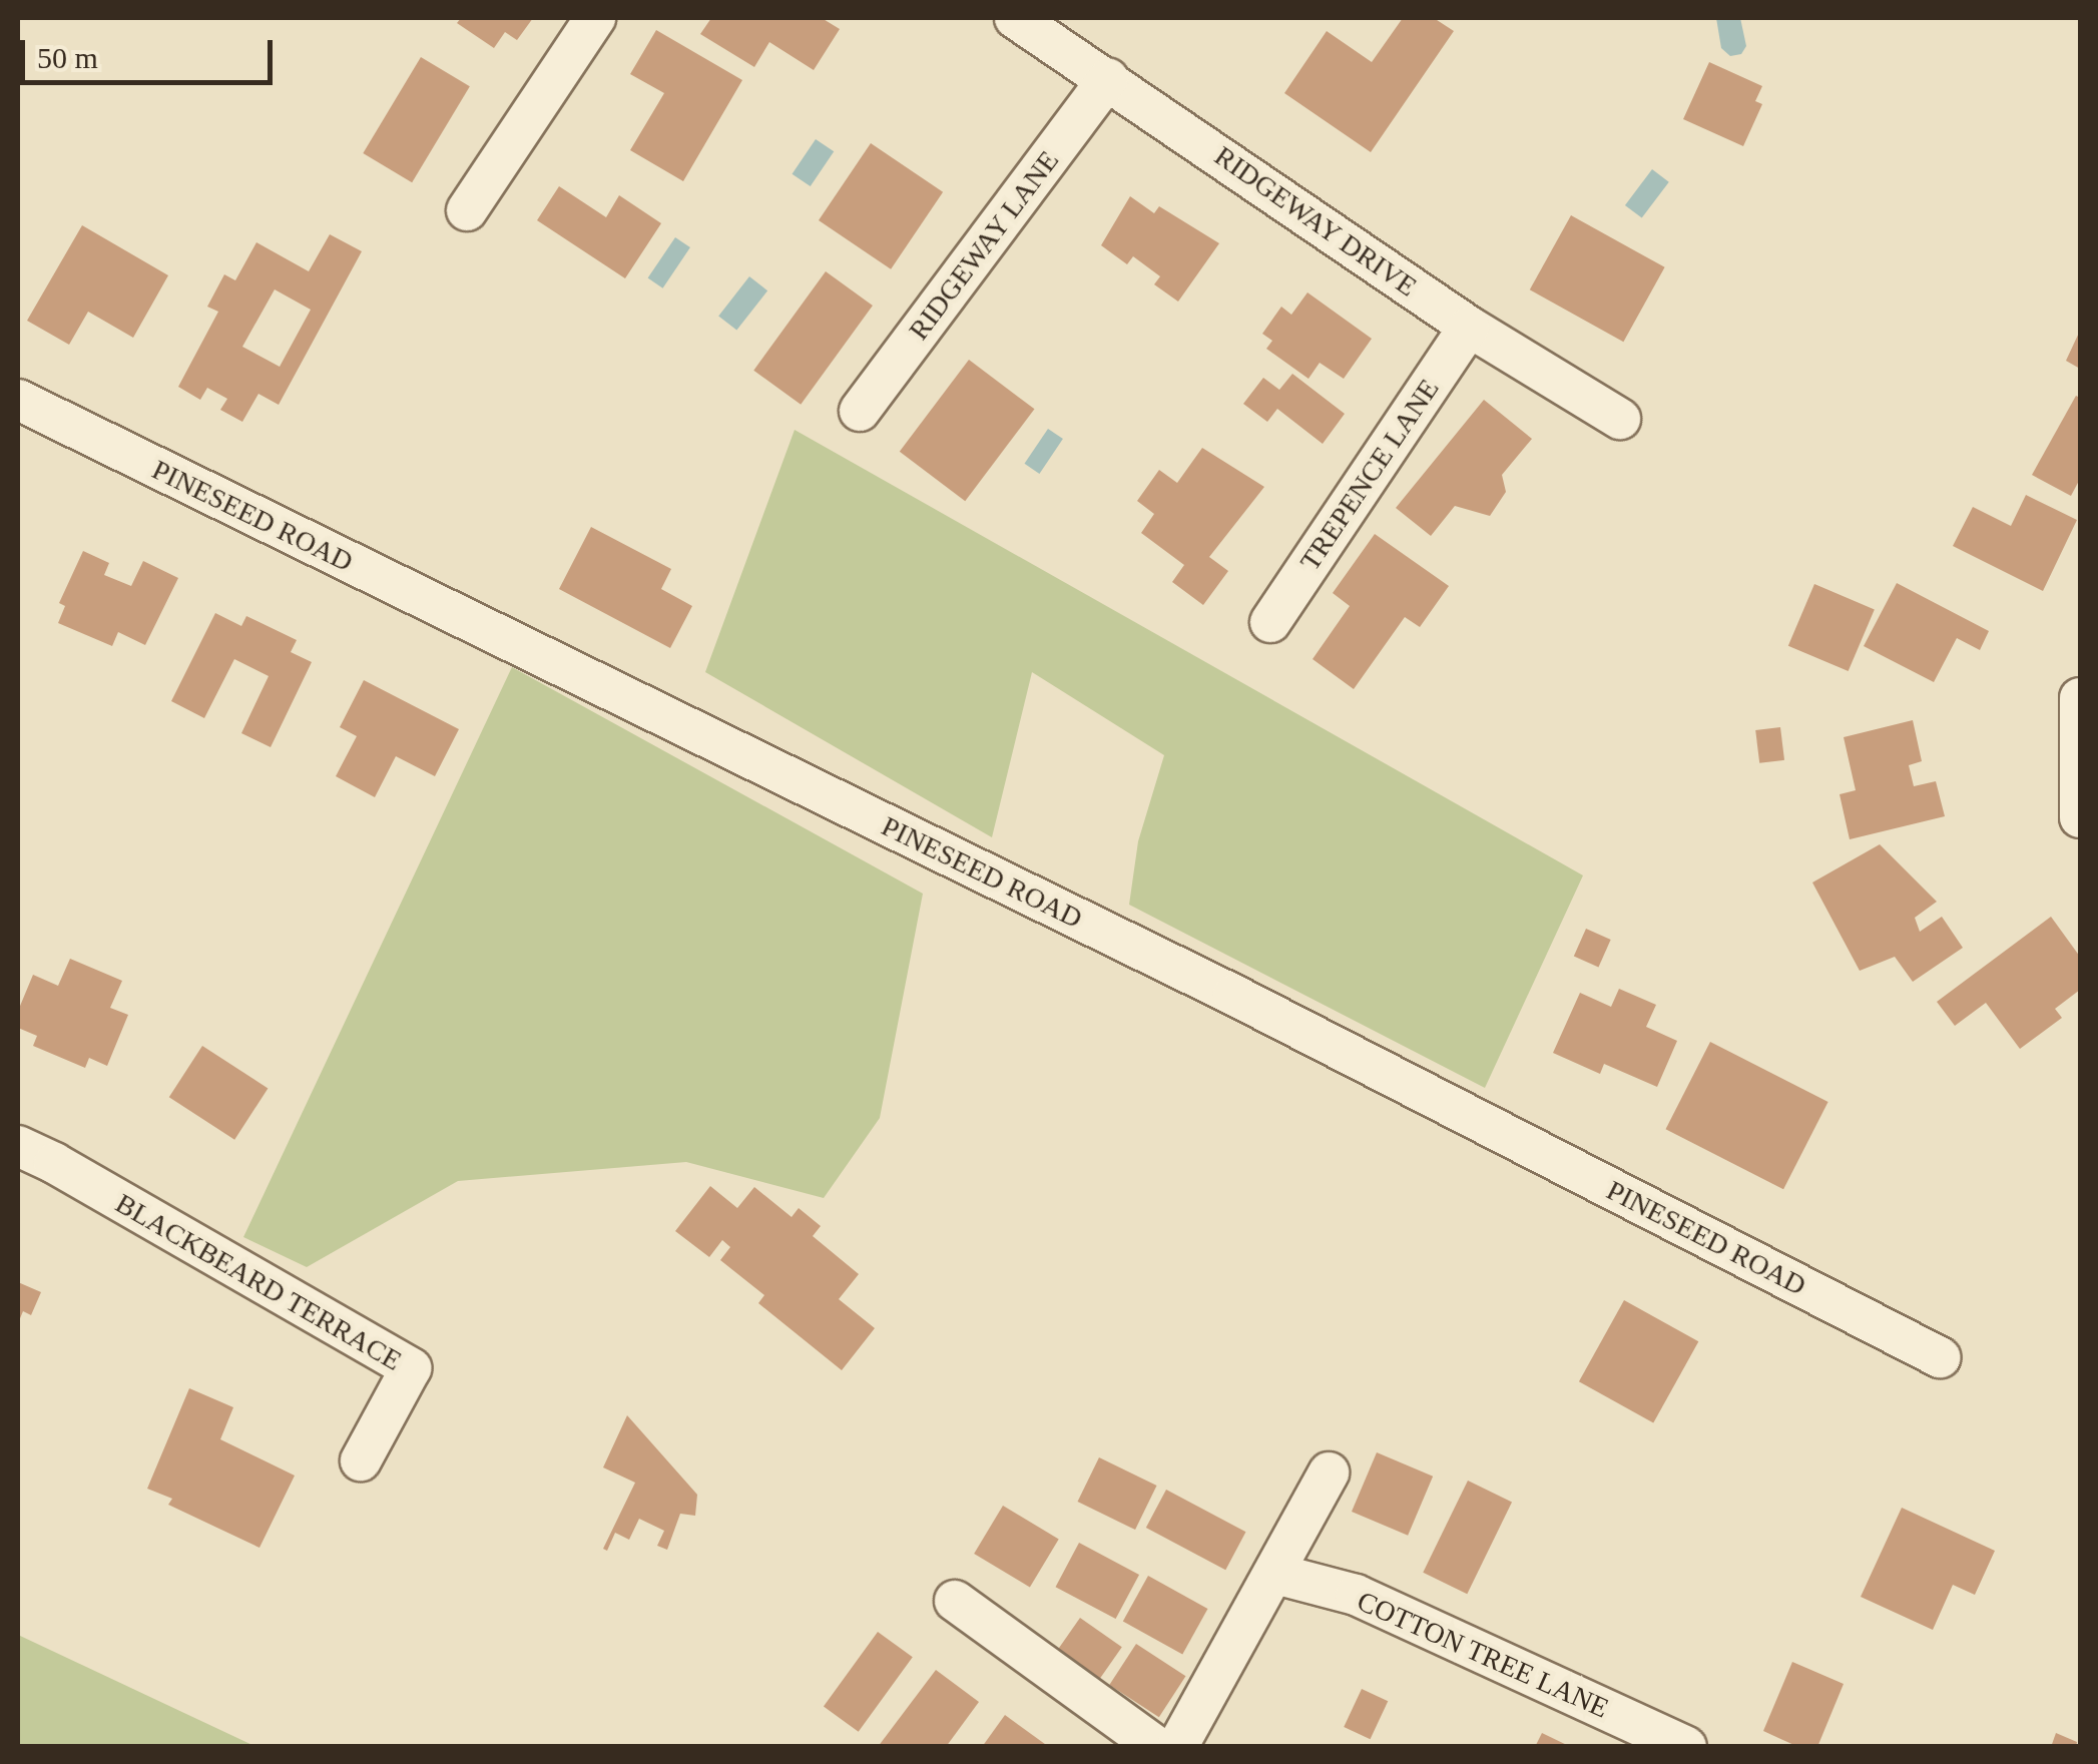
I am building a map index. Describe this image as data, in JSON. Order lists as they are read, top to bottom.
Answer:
{
  "streets": {
    "street": [
      "RIDGEWAY DRIVE",
      "RIDGEWAY LANE",
      "TREPENCE LANE",
      "PINESEED ROAD",
      "BLACKBEARD TERRACE",
      "COTTON TREE LANE"
    ]
  },
  "crossings": [
    ["RIDGEWAY DRIVE", "RIDGEWAY LANE"],
    ["RIDGEWAY DRIVE", "TREPENCE LANE"]
  ],
  "scale_bar": "50 m"
}
